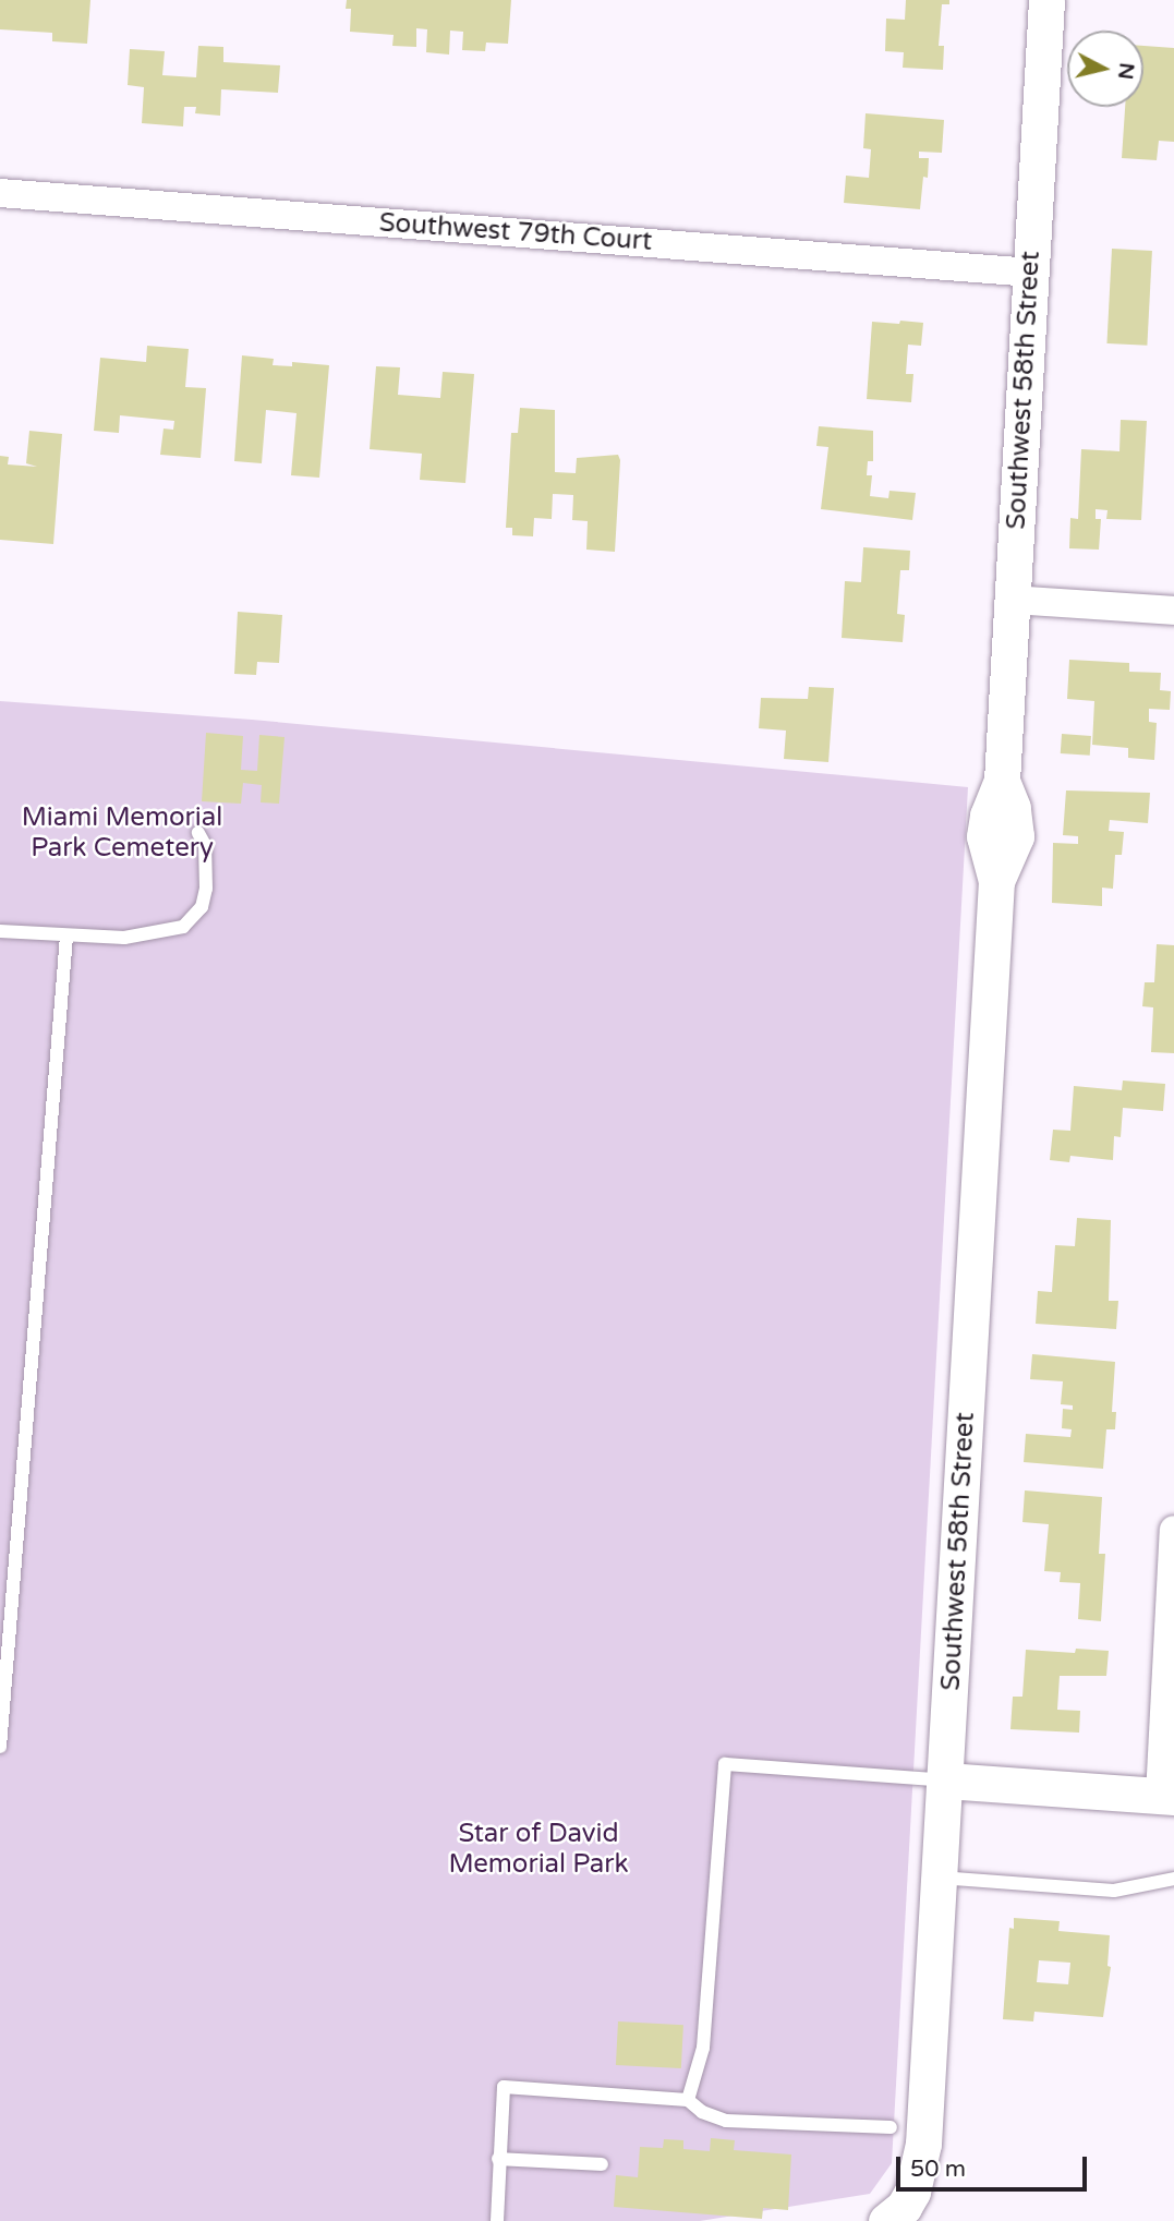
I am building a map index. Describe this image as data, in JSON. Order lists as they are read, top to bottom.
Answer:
{
  "streets": {
    "street": ["Southwest 79th Court", "Southwest 58th Street"]
  },
  "crossings": [
    ["Southwest 79th Court", "Southwest 58th Street"]
  ],
  "parks": ["Miami Memorial Park Cemetery", "Star of David Memorial Park"],
  "scale_bar": "50 m",
  "north": "right"
}
